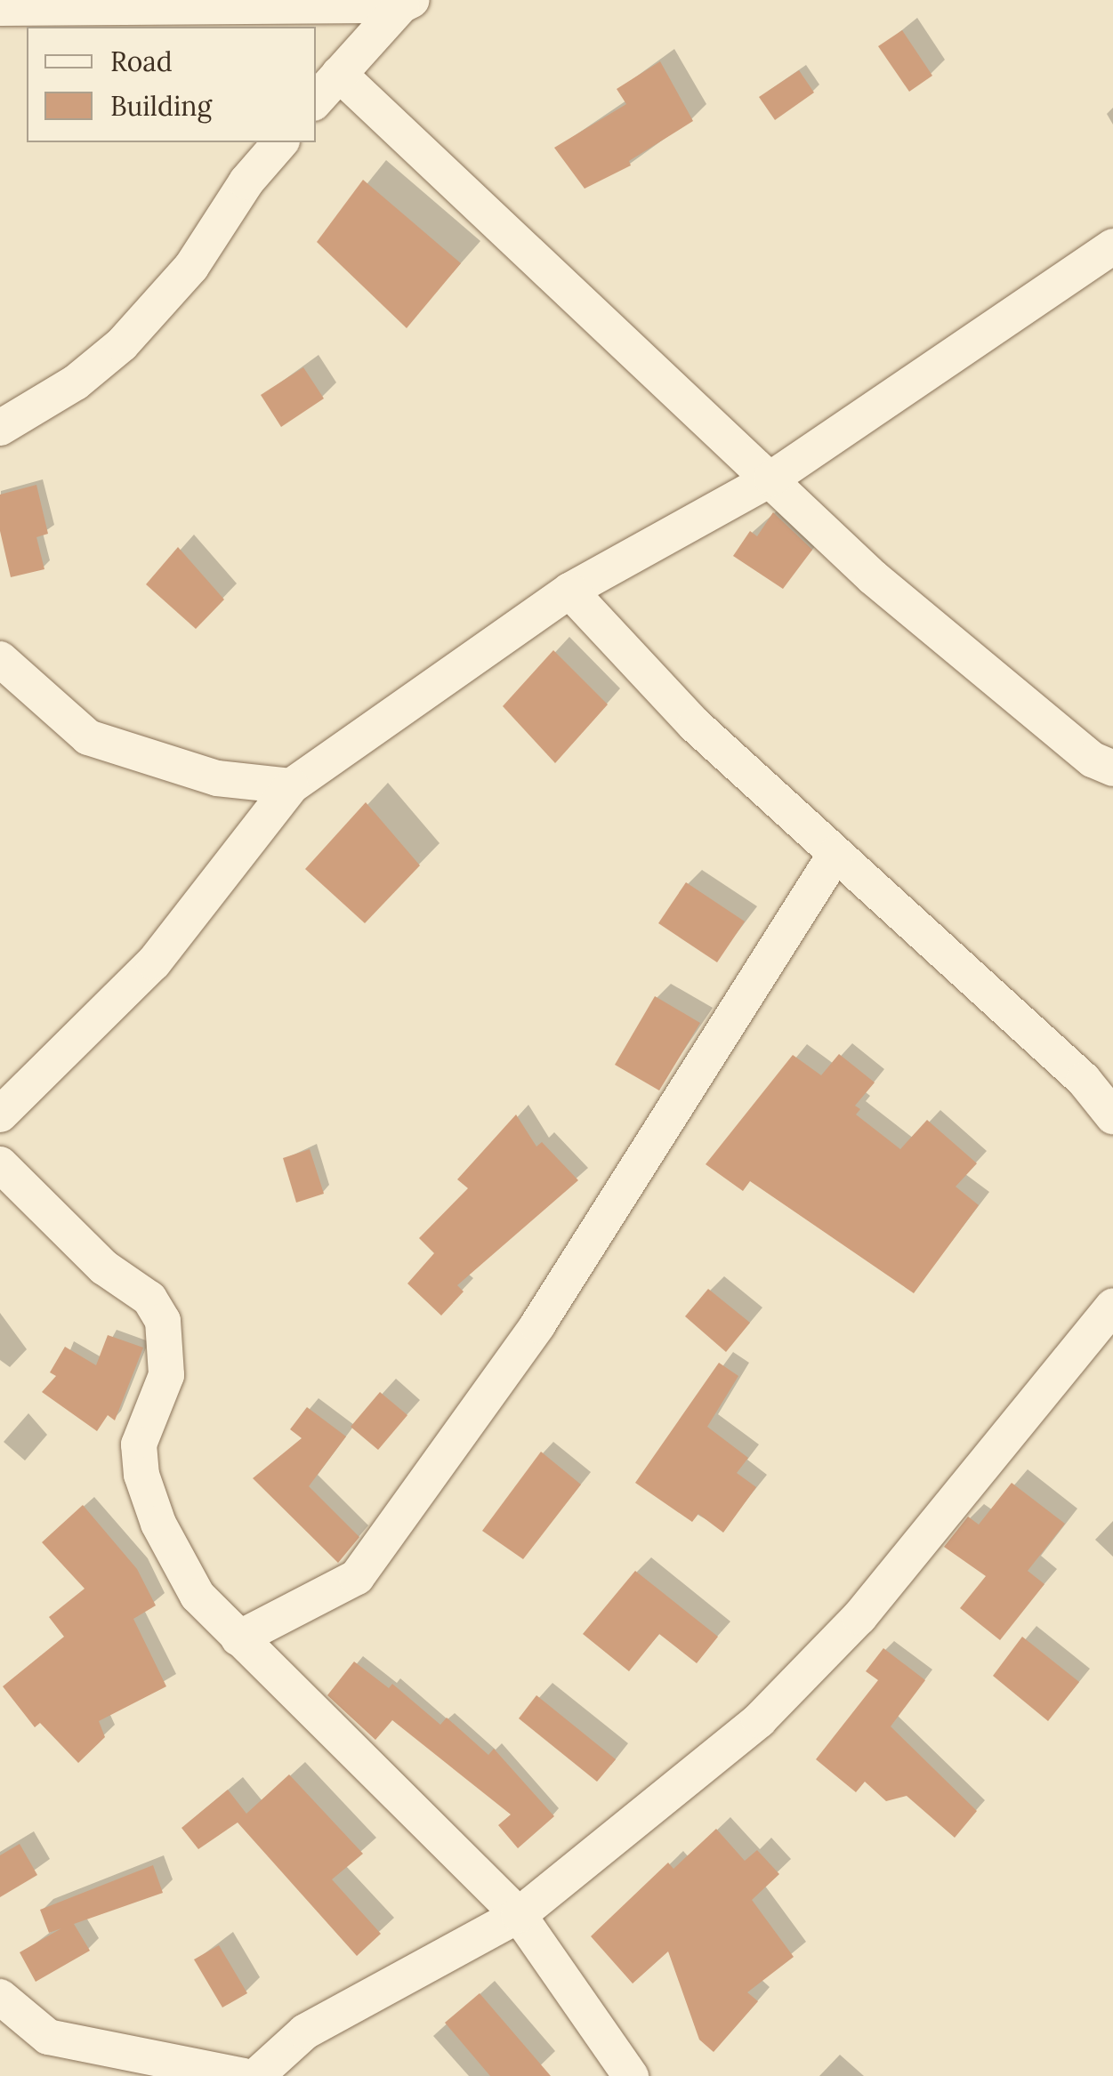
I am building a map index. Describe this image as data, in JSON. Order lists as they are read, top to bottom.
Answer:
{
  "legend": ["Road", "Building"]
}
